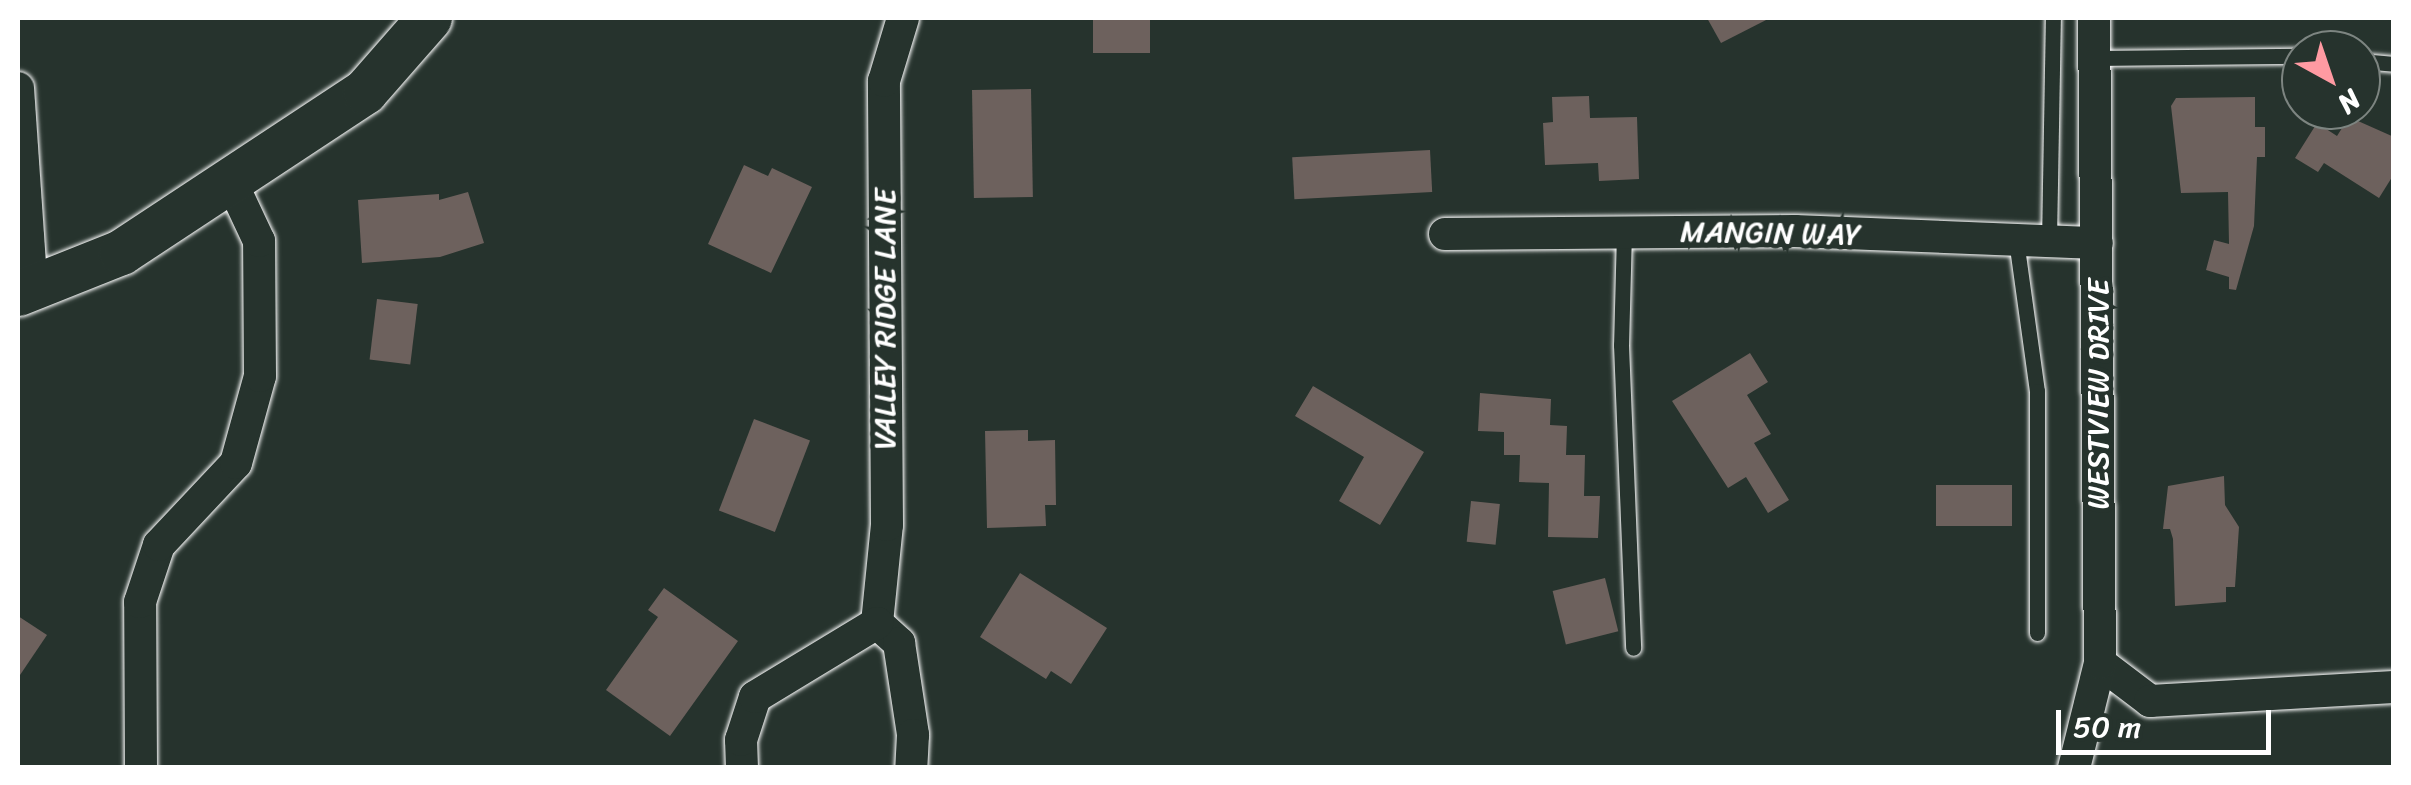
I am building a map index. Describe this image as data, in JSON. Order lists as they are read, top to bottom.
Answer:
{
  "streets": {
    "street": ["MANGIN WAY", "VALLEY RIDGE LANE", "WESTVIEW DRIVE"]
  },
  "crossings": [
    ["MANGIN WAY", "WESTVIEW DRIVE"]
  ],
  "scale_bar": "50 m",
  "north": "bottom right"
}
